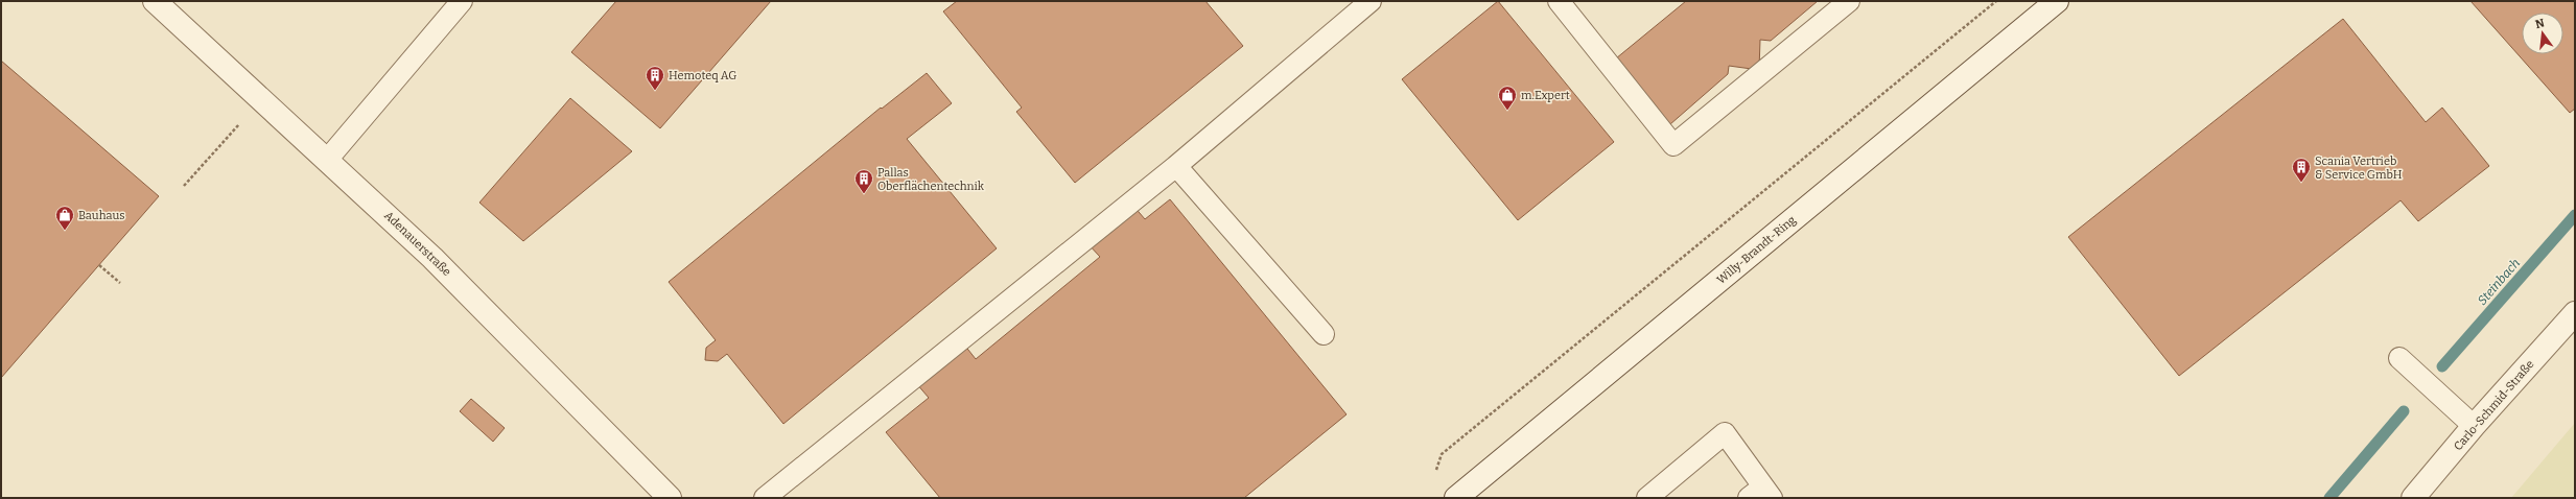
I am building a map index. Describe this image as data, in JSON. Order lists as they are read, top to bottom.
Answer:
{
  "streets": {
    "street": ["Adenauerstraße", "Willy-Brandt-Ring", "Carlo-Schmid-Straße"]
  },
  "water": ["Steinbach"],
  "places": {
    "building": ["Hemoteq AG", "Scania Vertrieb & Service GmbH", "Pallas Oberflächentechnik"],
    "shop": ["m.Expert", "Bauhaus"]
  },
  "north": "top"
}
